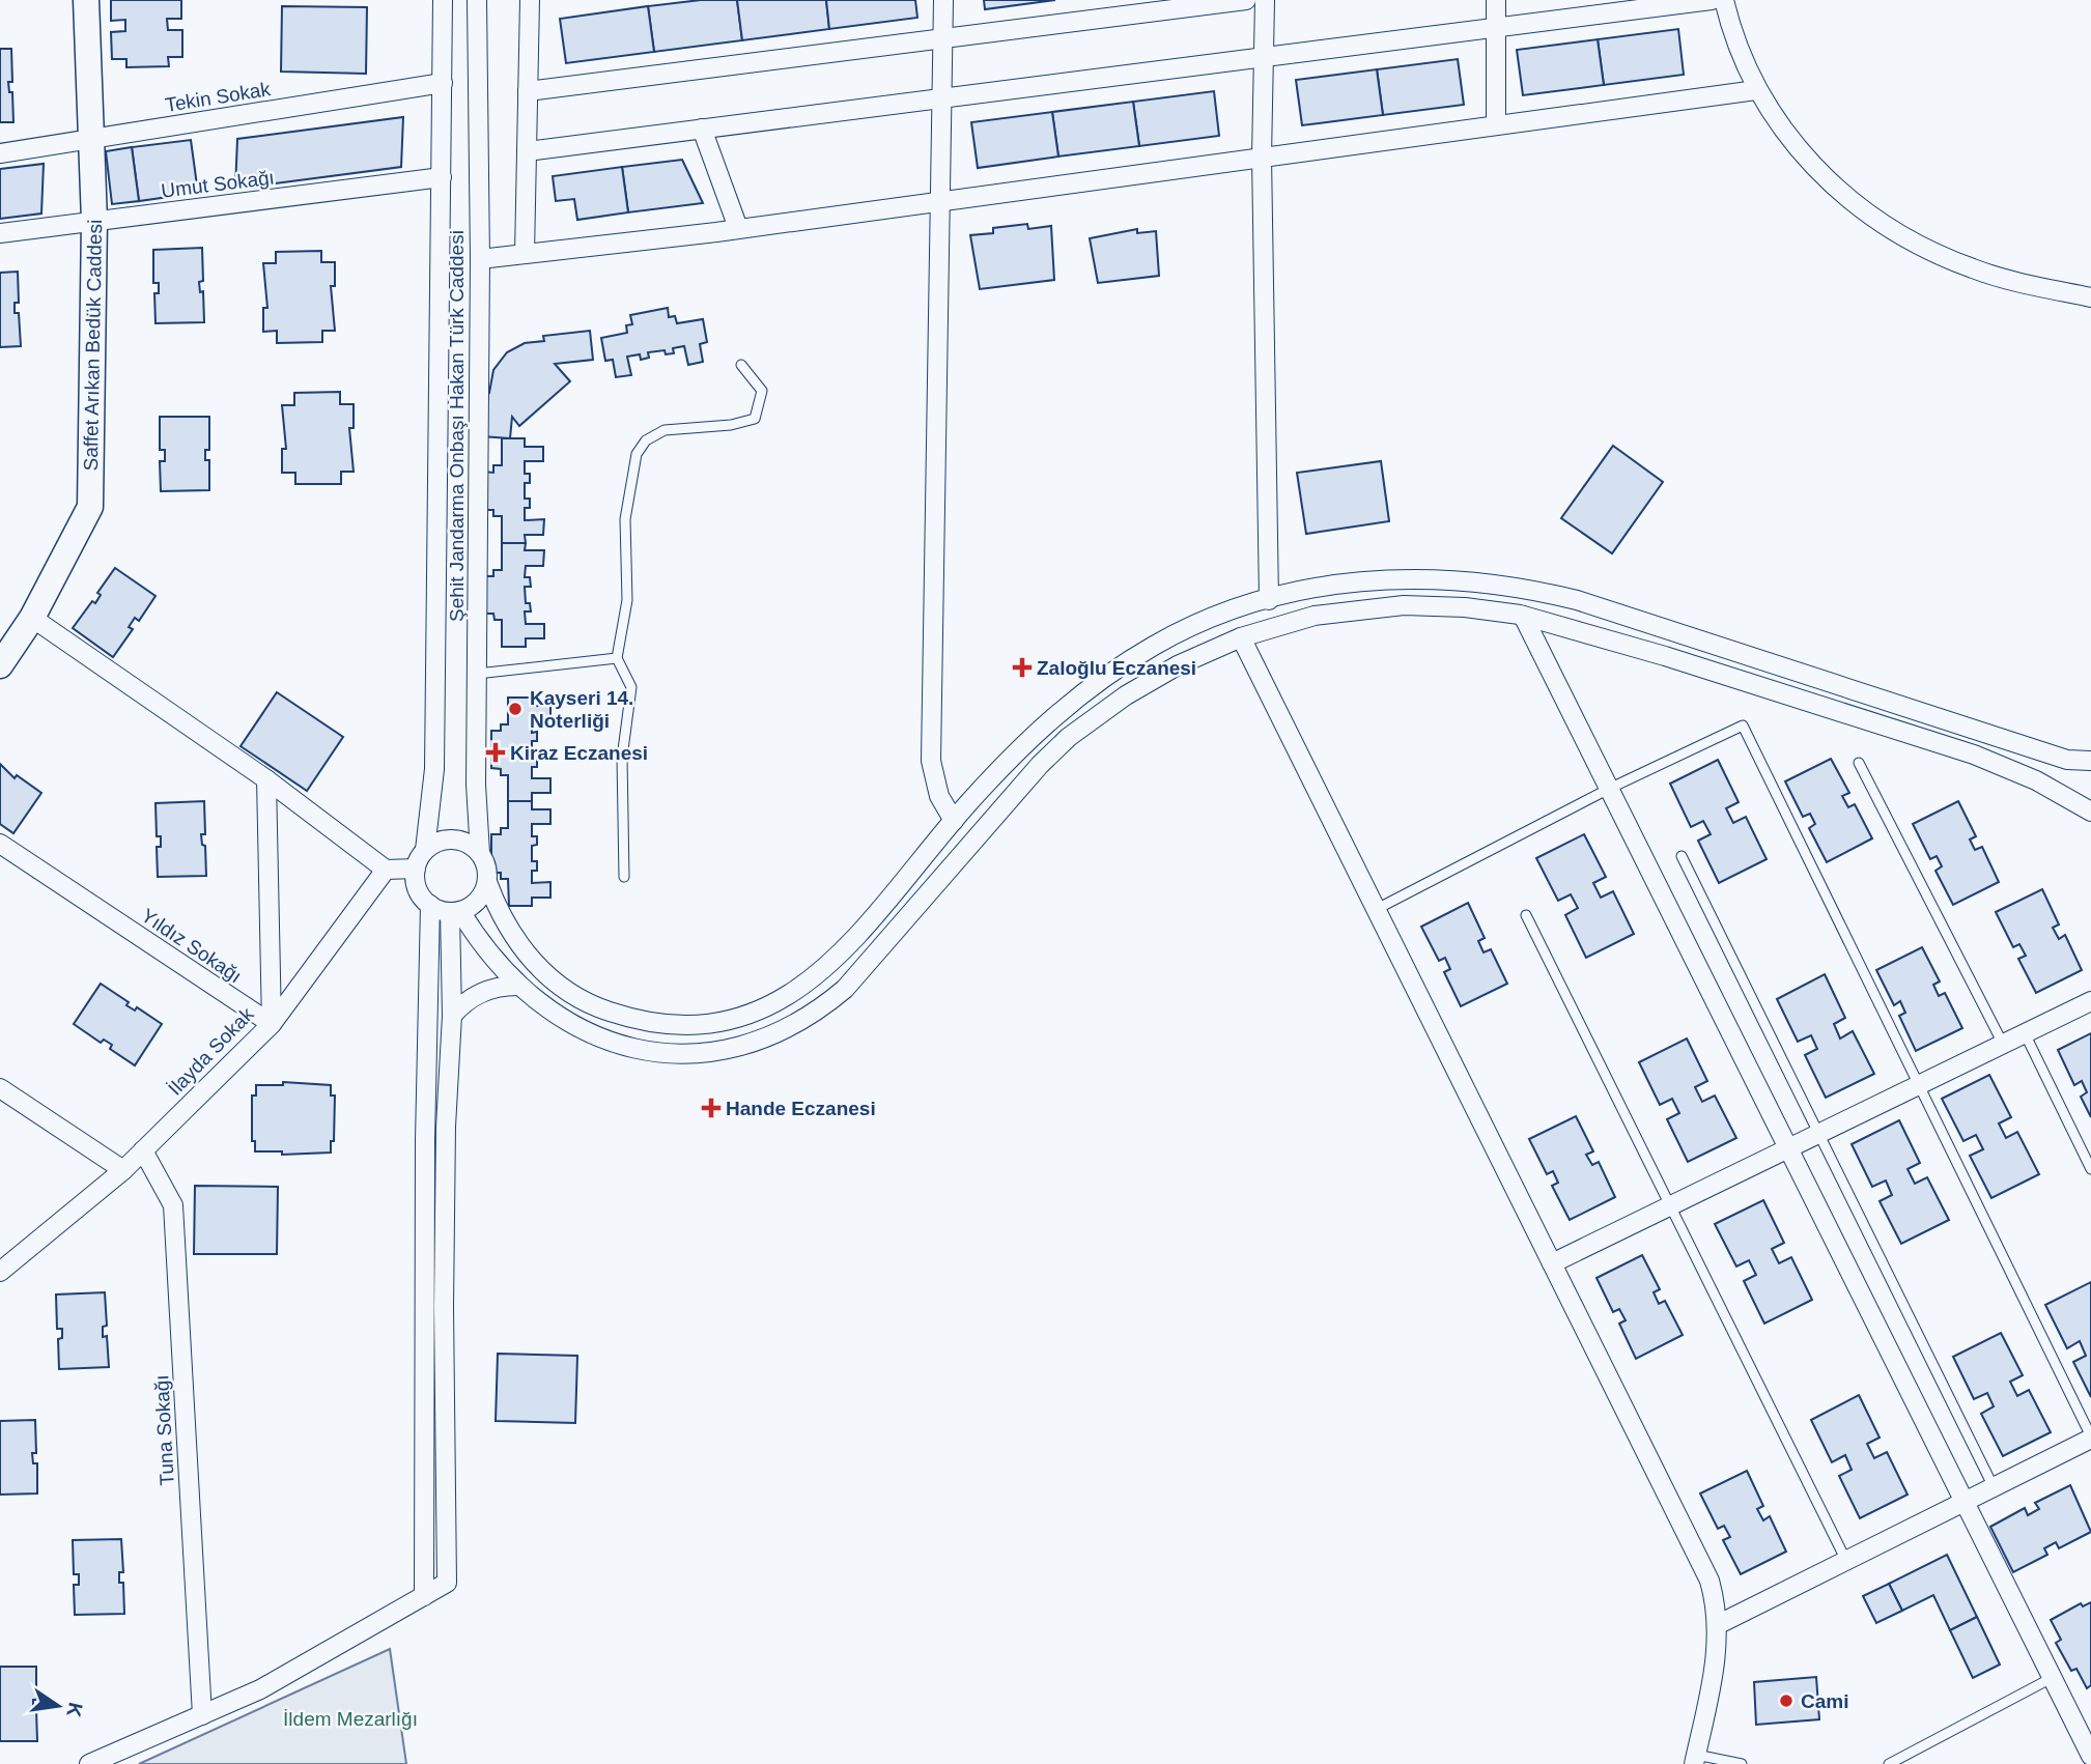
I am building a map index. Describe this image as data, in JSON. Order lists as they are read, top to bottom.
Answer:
{
  "streets": {
    "street": [
      "Tekin Sokak",
      "Umut Sokağı",
      "Saffet Arıkan Bedük Caddesi",
      "Şehit Jandarma Onbaşı Hakan Türk Caddesi",
      "Yıldız Sokağı",
      "İlayda Sokak",
      "Tuna Sokağı"
    ]
  },
  "crossings": [
    ["Tekin Sokak", "Saffet Arıkan Bedük Caddesi"],
    ["Tekin Sokak", "Şehit Jandarma Onbaşı Hakan Türk Caddesi"],
    ["Umut Sokağı", "Saffet Arıkan Bedük Caddesi"],
    ["Umut Sokağı", "Şehit Jandarma Onbaşı Hakan Türk Caddesi"],
    ["Yıldız Sokağı", "İlayda Sokak"],
    ["İlayda Sokak", "Tuna Sokağı"]
  ],
  "parks": ["İldem Mezarlığı"],
  "places": {
    "health": ["Zaloğlu Eczanesi", "Kiraz Eczanesi", "Hande Eczanesi"],
    "other": ["Kayseri 14. Noterliği", "Cami"]
  },
  "north": "right"
}
